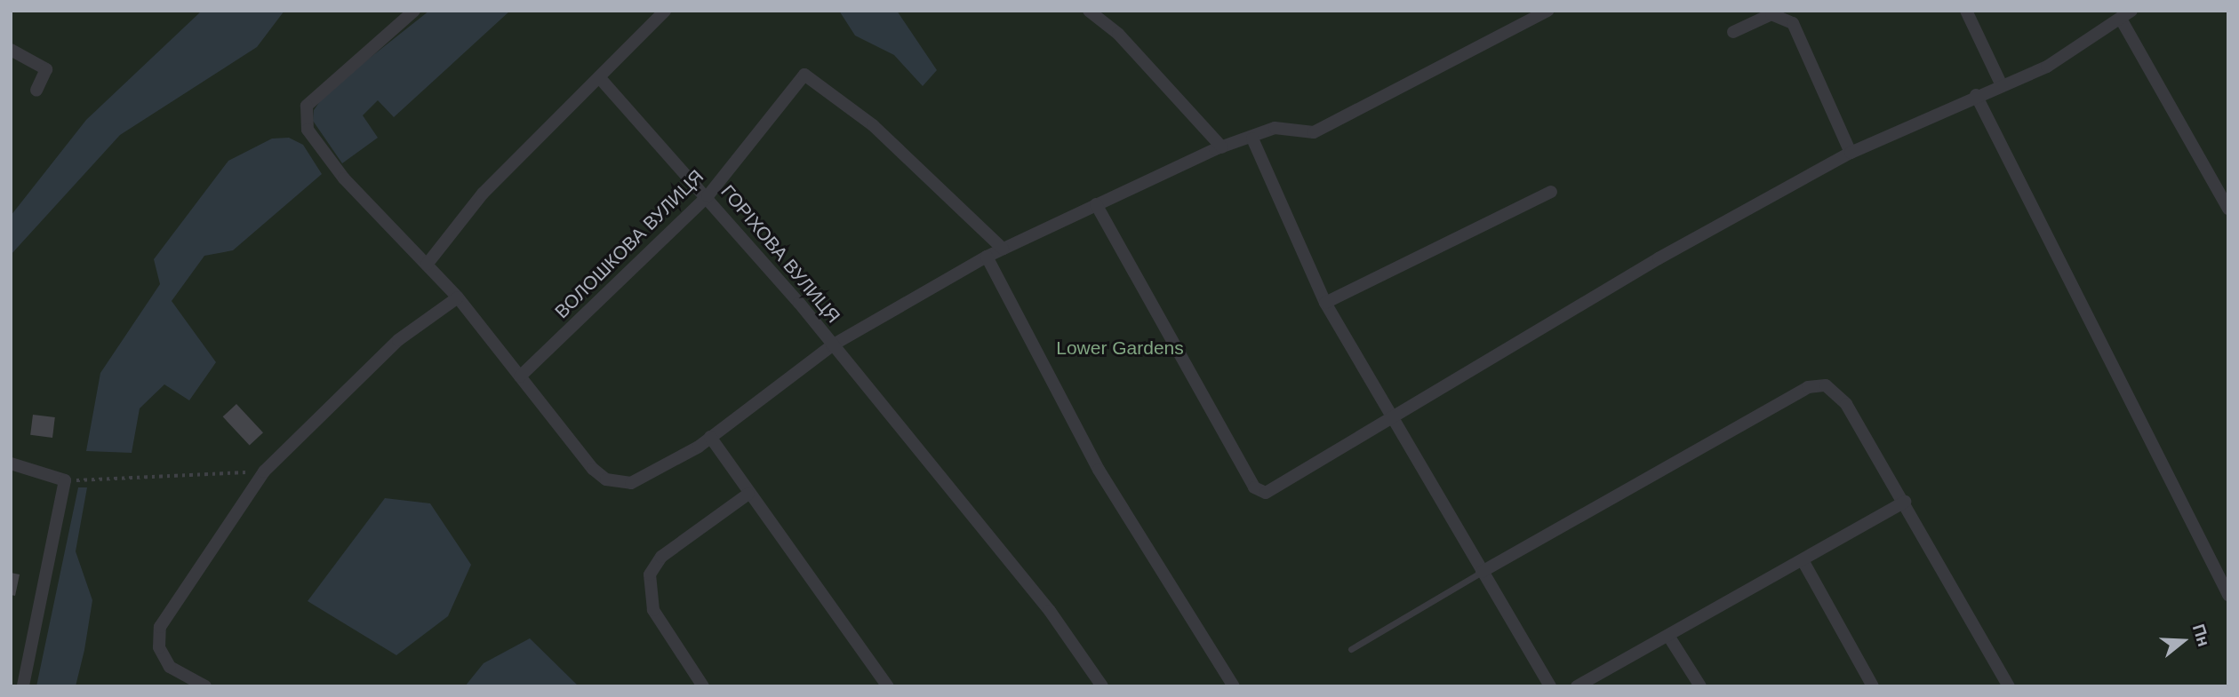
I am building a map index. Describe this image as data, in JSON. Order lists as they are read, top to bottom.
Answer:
{
  "streets": {
    "street": ["ВОЛОШКОВА ВУЛИЦЯ", "ГОРІХОВА ВУЛИЦЯ"]
  },
  "crossings": [
    ["ВОЛОШКОВА ВУЛИЦЯ", "ГОРІХОВА ВУЛИЦЯ"]
  ],
  "parks": ["Lower Gardens"],
  "north": "right"
}
